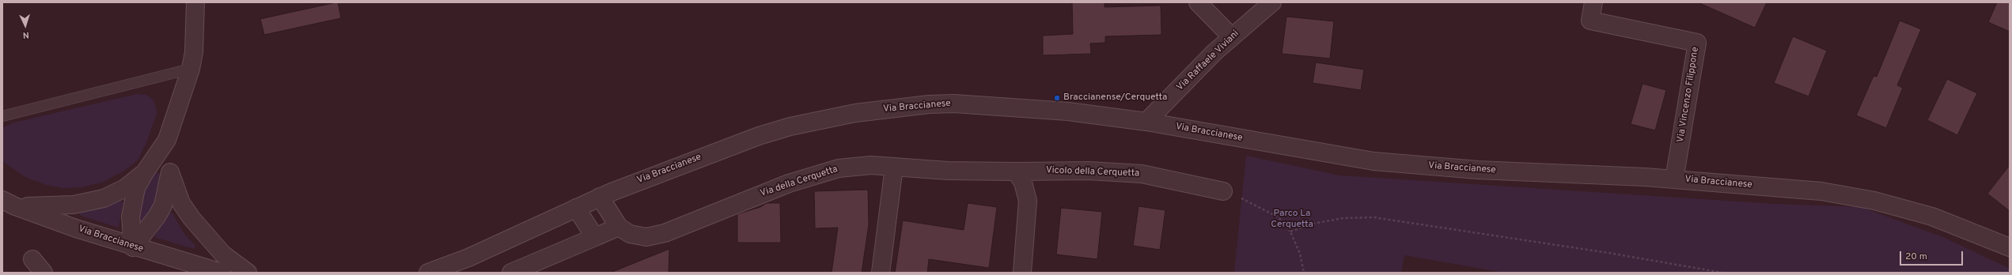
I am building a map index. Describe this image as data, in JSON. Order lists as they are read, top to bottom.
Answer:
{
  "streets": {
    "street": [
      "Via Raffaele Viviani",
      "Via Vincenzo Filippone",
      "Via Braccianese",
      "Vicolo della Cerquetta",
      "Via della Cerquetta"
    ]
  },
  "crossings": [
    ["Via Raffaele Viviani", "Via Braccianese"],
    ["Via Vincenzo Filippone", "Via Braccianese"],
    ["Via Braccianese", "Via della Cerquetta"],
    ["Vicolo della Cerquetta", "Via della Cerquetta"]
  ],
  "parks": ["Parco La Cerquetta"],
  "places": ["Braccianense/Cerquetta"],
  "scale_bar": "20 m",
  "north": "bottom"
}
